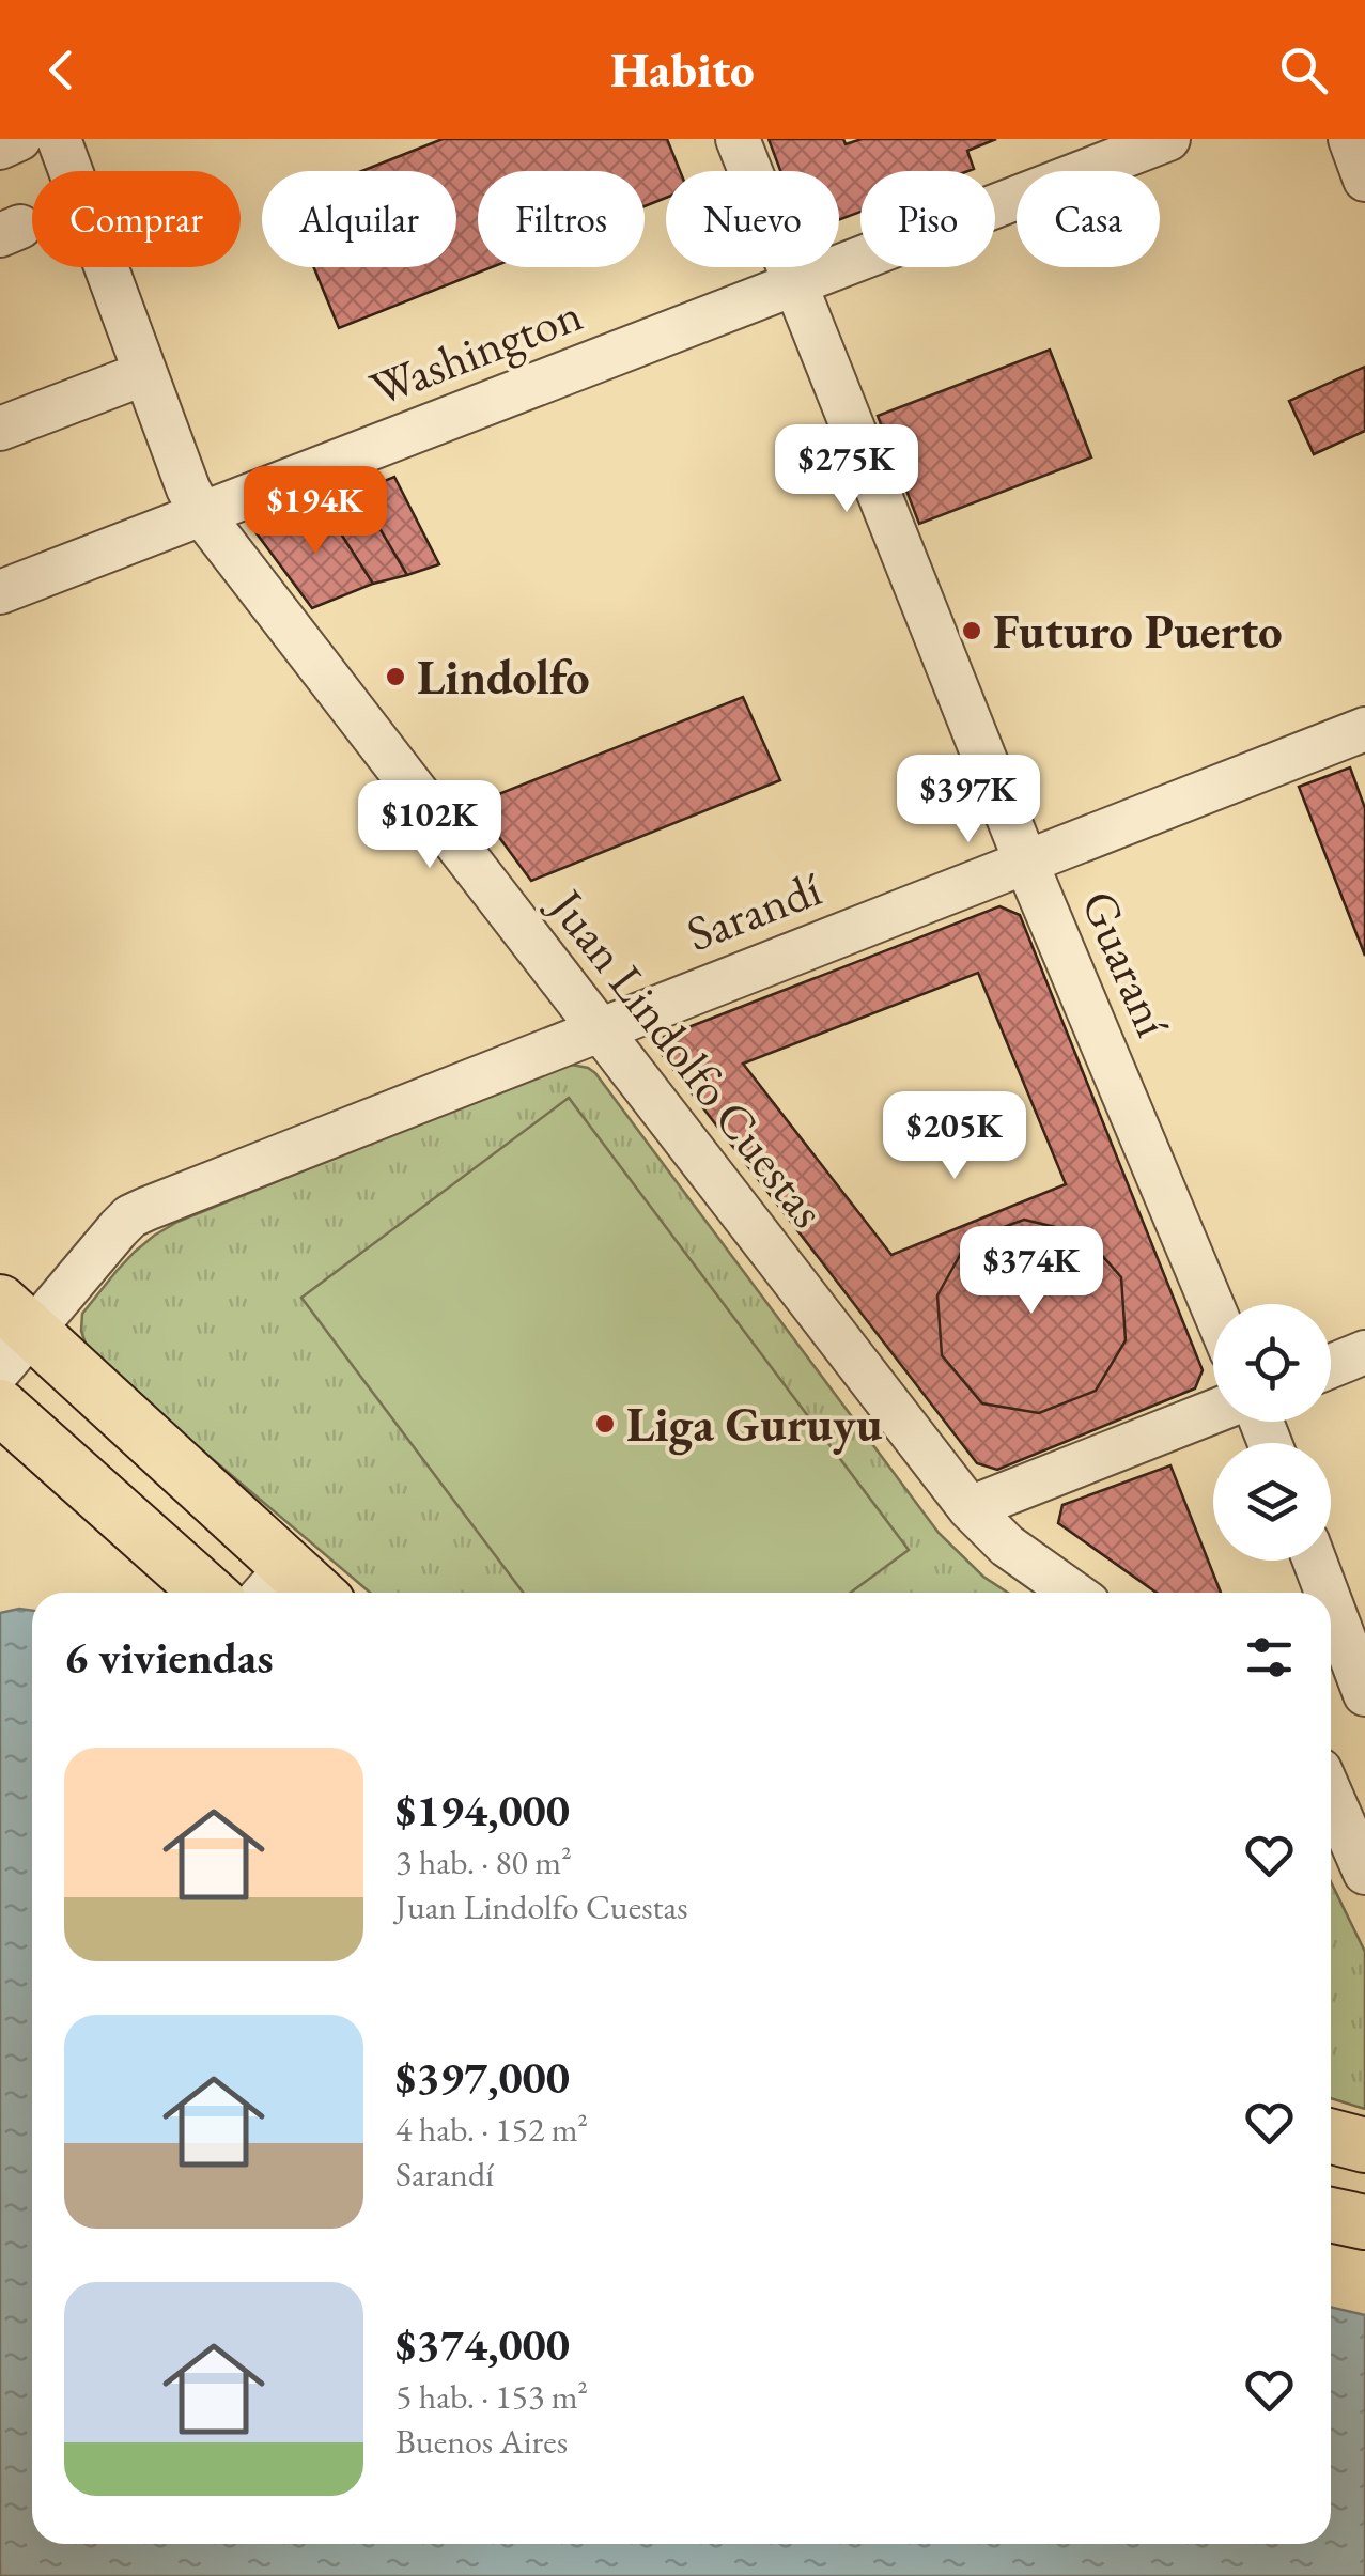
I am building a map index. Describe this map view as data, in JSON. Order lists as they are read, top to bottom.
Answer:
{
  "streets": {
    "street": [
      "Washington",
      "Sarandí",
      "Guaraní",
      "Juan Lindolfo Cuestas"
    ]
  },
  "crossings": [
    ["Washington", "Guaraní"],
    ["Washington", "Juan Lindolfo Cuestas"],
    ["Sarandí", "Guaraní"],
    ["Sarandí", "Juan Lindolfo Cuestas"]
  ],
  "places": ["Futuro Puerto", "Lindolfo", "Liga Guruyu"],
  "page": {
    "header": "Habito",
    "chip": [
      "Comprar",
      "Alquilar",
      "Filtros",
      "Nuevo",
      "Piso",
      "Casa"
    ],
    "price": [
      "$275K",
      "$194K",
      "$397K",
      "$102K",
      "$205K",
      "$374K"
    ],
    "heading": "6 viviendas",
    "list": [
      {
        "name": "$194,000",
        "note": "3 hab. · 80 m² · Juan Lindolfo Cuestas"
      },
      {
        "name": "$397,000",
        "note": "4 hab. · 152 m² · Sarandí"
      },
      {
        "name": "$374,000",
        "note": "5 hab. · 153 m² · Buenos Aires"
      }
    ]
  }
}
